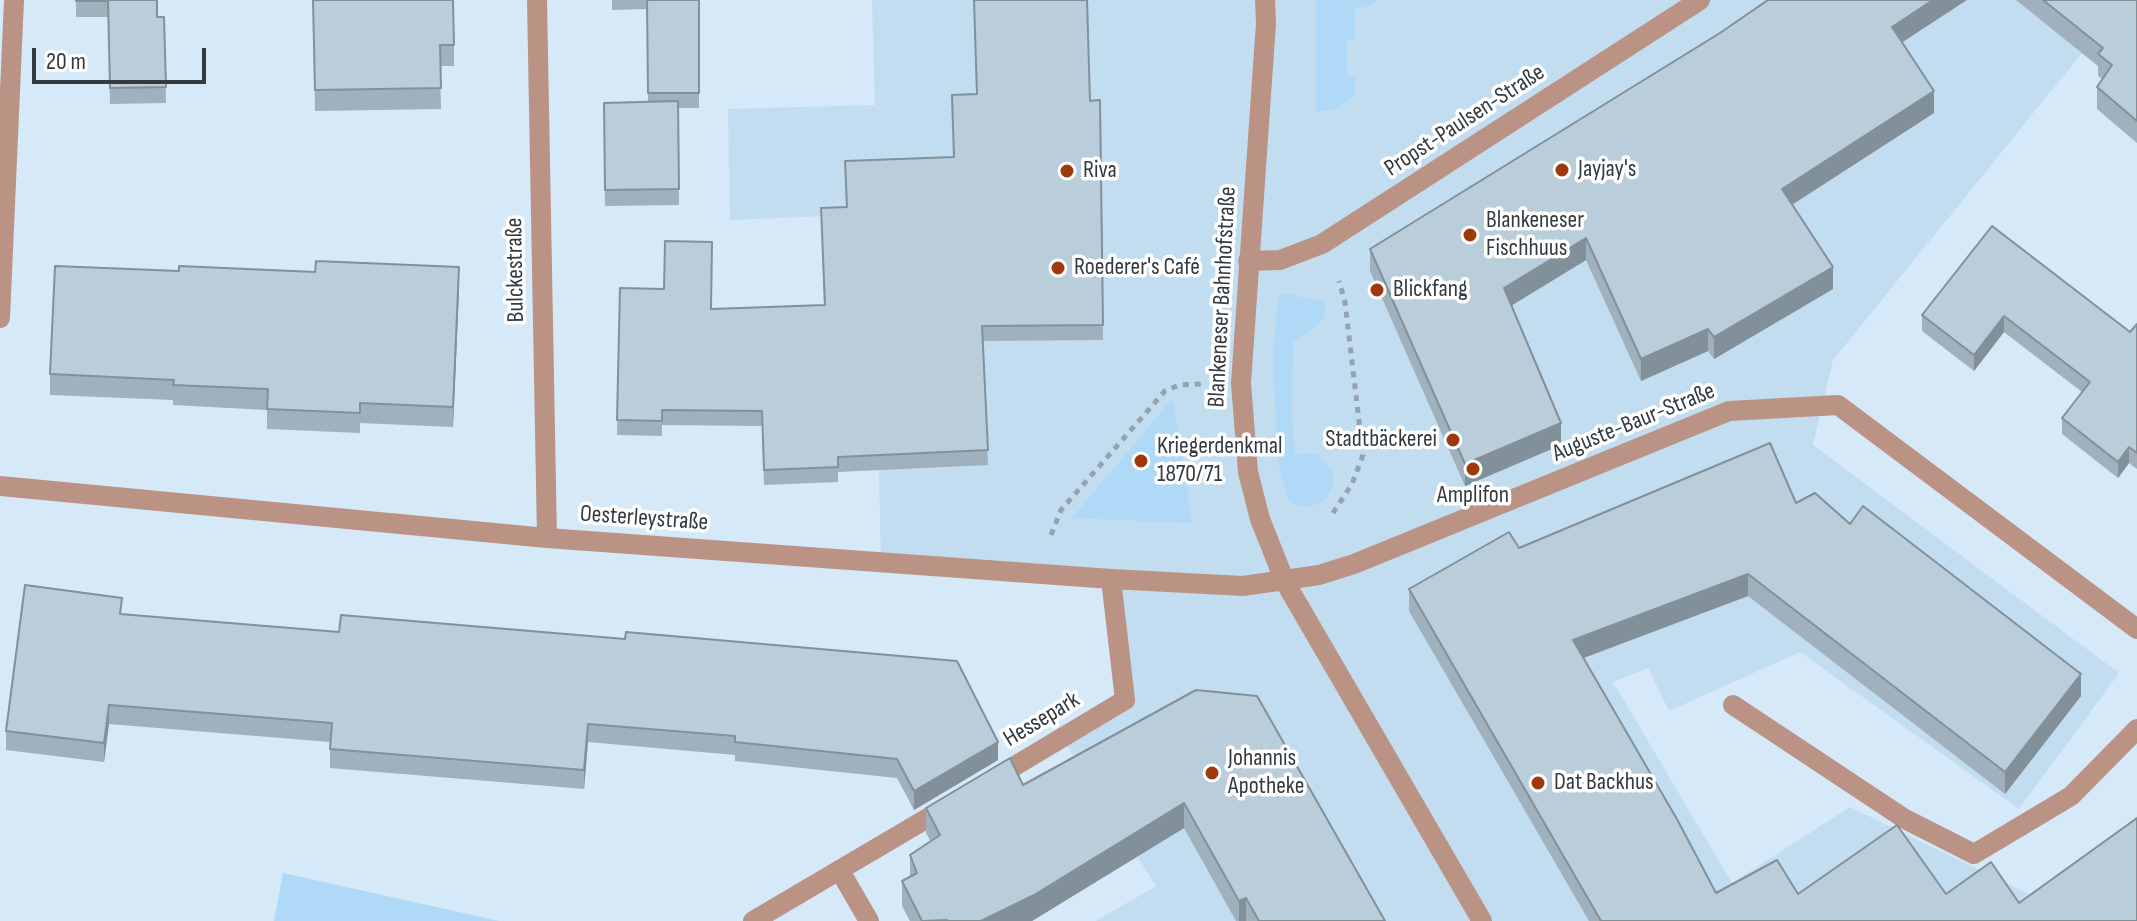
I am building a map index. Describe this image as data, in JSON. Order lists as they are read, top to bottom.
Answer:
{
  "streets": {
    "street": [
      "Propst-Paulsen-Straße",
      "Bulckestraße",
      "Blankeneser Bahnhofstraße",
      "Auguste-Baur-Straße",
      "Oesterleystraße",
      "Hessepark"
    ]
  },
  "crossings": [
    ["Propst-Paulsen-Straße", "Blankeneser Bahnhofstraße"],
    ["Bulckestraße", "Oesterleystraße"],
    ["Blankeneser Bahnhofstraße", "Auguste-Baur-Straße"],
    ["Blankeneser Bahnhofstraße", "Oesterleystraße"],
    ["Auguste-Baur-Straße", "Oesterleystraße"],
    ["Oesterleystraße", "Hessepark"]
  ],
  "places": [
    "Jayjay's",
    "Riva",
    "Blankeneser Fischhuus",
    "Roederer's Café",
    "Blickfang",
    "Stadtbäckerei",
    "Kriegerdenkmal 1870/71",
    "Amplifon",
    "Johannis Apotheke",
    "Dat Backhus"
  ],
  "scale_bar": "20 m"
}
